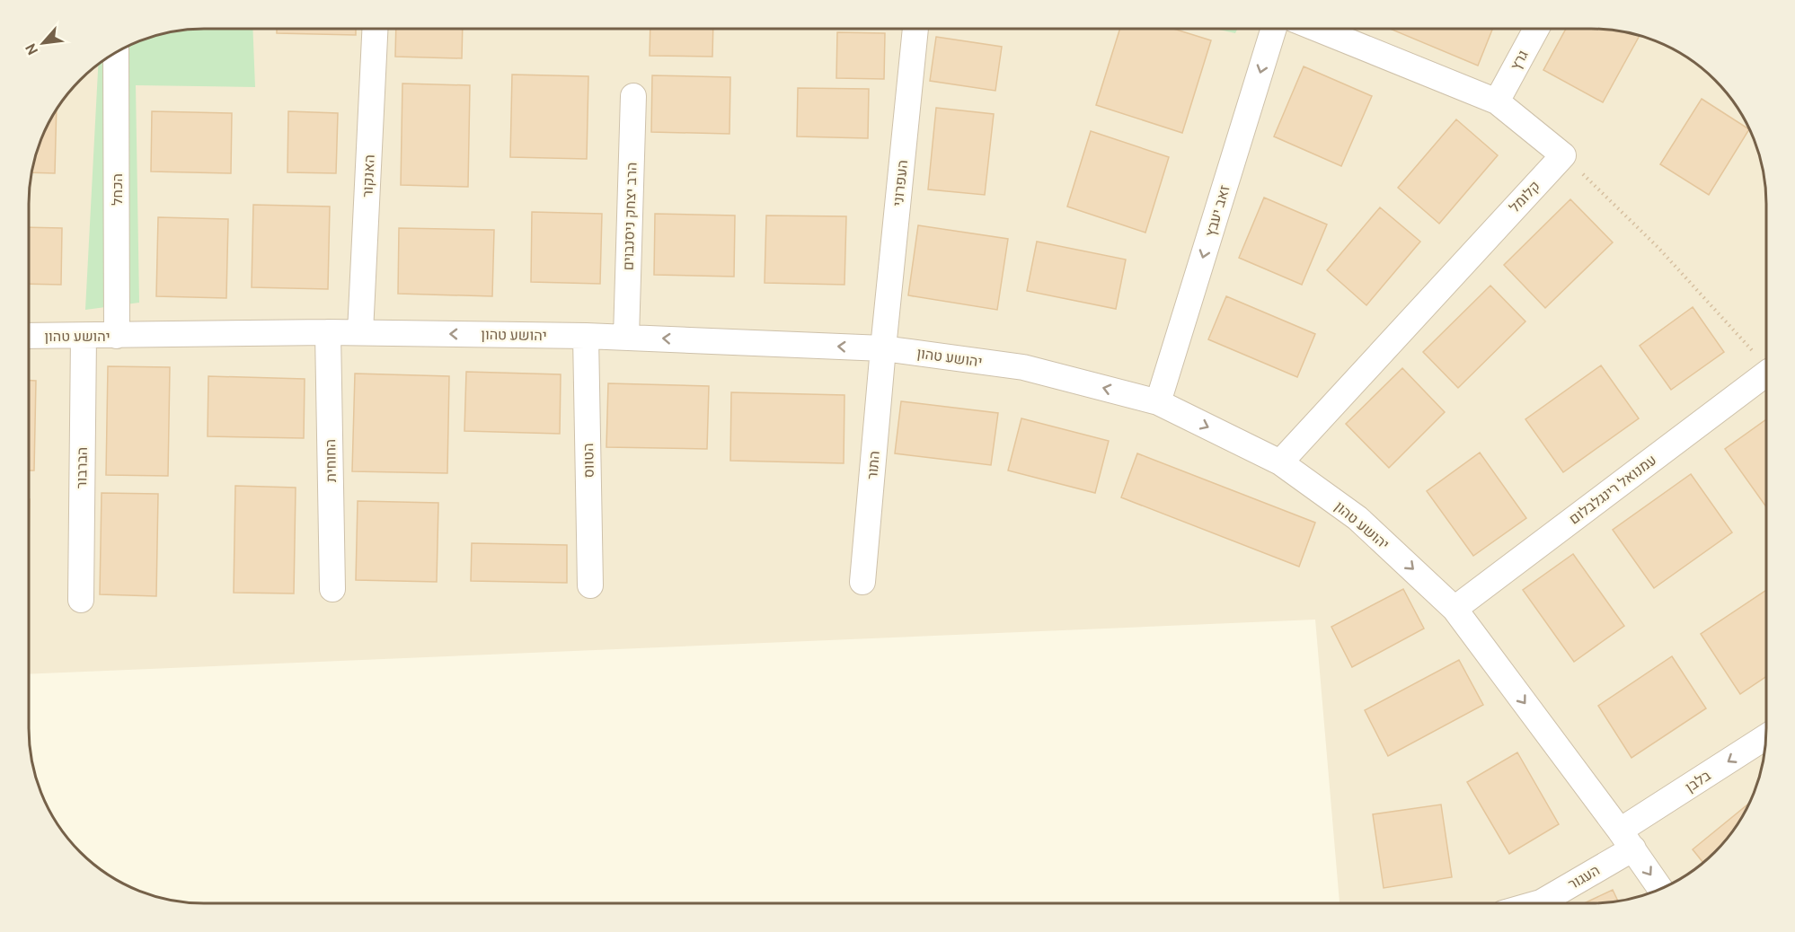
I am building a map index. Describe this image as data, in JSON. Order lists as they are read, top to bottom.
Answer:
{
  "streets": {
    "street": [
      "גרץ",
      "האנקור",
      "העפרוני",
      "הכחל",
      "קלומל",
      "זאב יעבץ",
      "הרב יצחק ניסנבוים",
      "יהושע טהון",
      "החוחית",
      "הטווס",
      "התור",
      "הברבור",
      "עמנואל רינגלבלום",
      "בלבן",
      "העגור"
    ]
  },
  "crossings": [
    ["האנקור", "יהושע טהון"],
    ["העפרוני", "יהושע טהון"],
    ["העפרוני", "התור"],
    ["הכחל", "יהושע טהון"],
    ["קלומל", "יהושע טהון"],
    ["זאב יעבץ", "יהושע טהון"],
    ["הרב יצחק ניסנבוים", "יהושע טהון"],
    ["יהושע טהון", "החוחית"],
    ["יהושע טהון", "הטווס"],
    ["יהושע טהון", "התור"],
    ["יהושע טהון", "הברבור"],
    ["יהושע טהון", "עמנואל רינגלבלום"],
    ["יהושע טהון", "בלבן"],
    ["יהושע טהון", "העגור"],
    ["בלבן", "העגור"]
  ],
  "one_way": ["זאב יעבץ", "בלבן"],
  "north": "bottom left"
}
